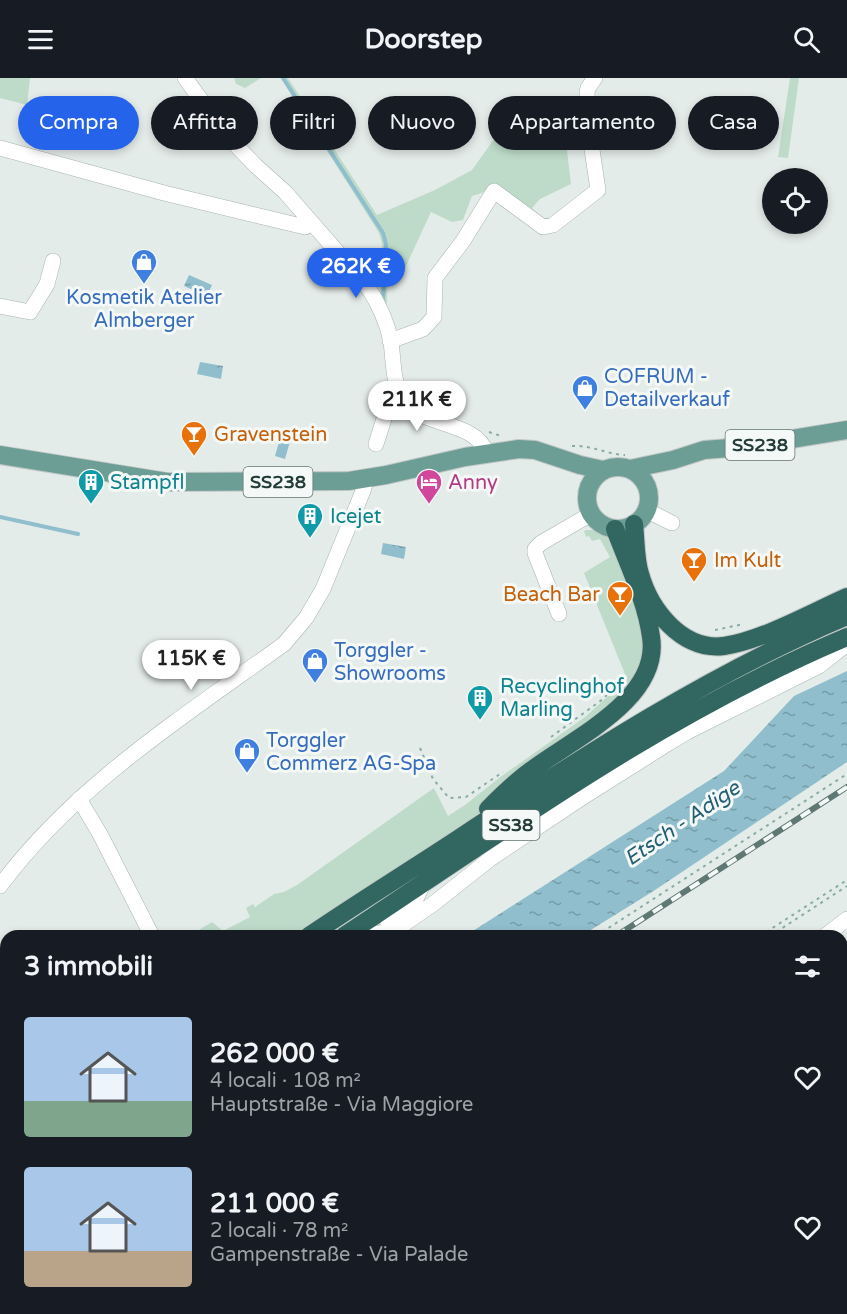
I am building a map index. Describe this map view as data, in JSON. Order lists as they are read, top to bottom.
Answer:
{
  "streets": {
    "highway": ["SS38"],
    "main road": ["SS238"]
  },
  "water": ["Etsch - Adige"],
  "places": {
    "shop": [
      "Kosmetik Atelier Almberger",
      "COFRUM - Detailverkauf",
      "Torggler - Showrooms",
      "Torggler Commerz AG-Spa"
    ],
    "bar": ["Gravenstein", "Im Kult", "Beach Bar"],
    "building": ["Stampfl", "Icejet", "Recyclinghof Marling"],
    "hotel": ["Anny"]
  },
  "page": {
    "header": "Doorstep",
    "chip": [
      "Compra",
      "Affitta",
      "Filtri",
      "Nuovo",
      "Appartamento",
      "Casa"
    ],
    "price": ["262K €", "211K €", "115K €"],
    "heading": "3 immobili",
    "list": [
      {
        "name": "262 000 €",
        "note": "4 locali · 108 m² · Hauptstraße - Via Maggiore"
      },
      {
        "name": "211 000 €",
        "note": "2 locali · 78 m² · Gampenstraße - Via Palade"
      }
    ]
  }
}
